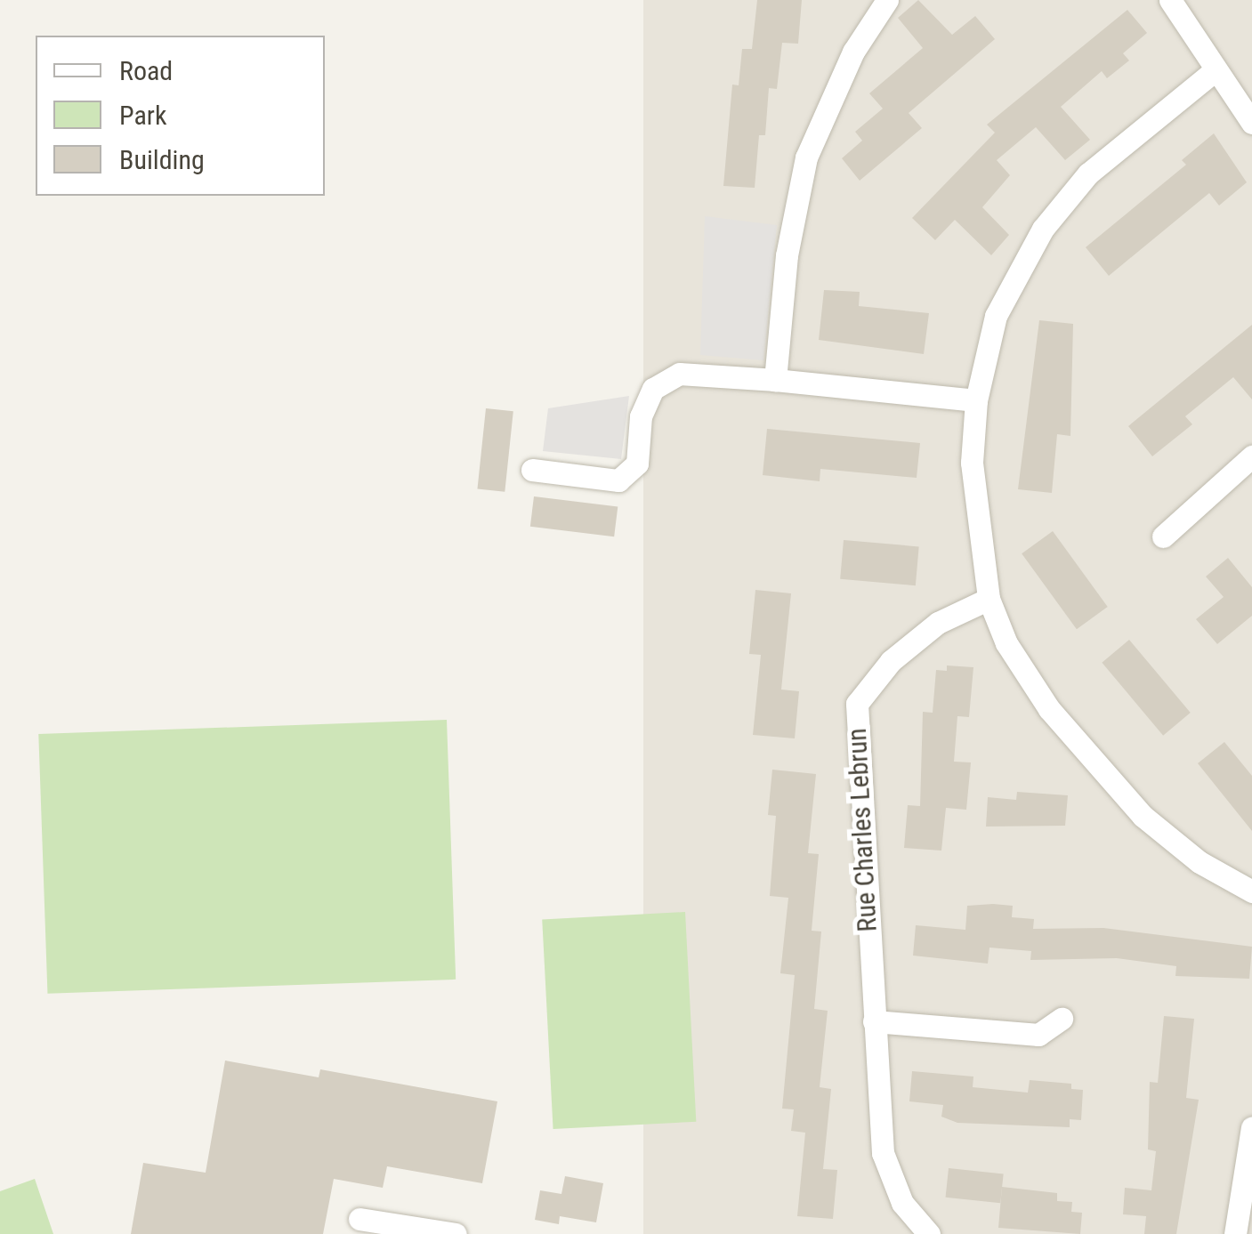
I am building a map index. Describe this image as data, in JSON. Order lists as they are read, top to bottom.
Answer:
{
  "streets": {
    "street": ["Rue Charles Lebrun"]
  },
  "legend": ["Road", "Park", "Building"]
}
